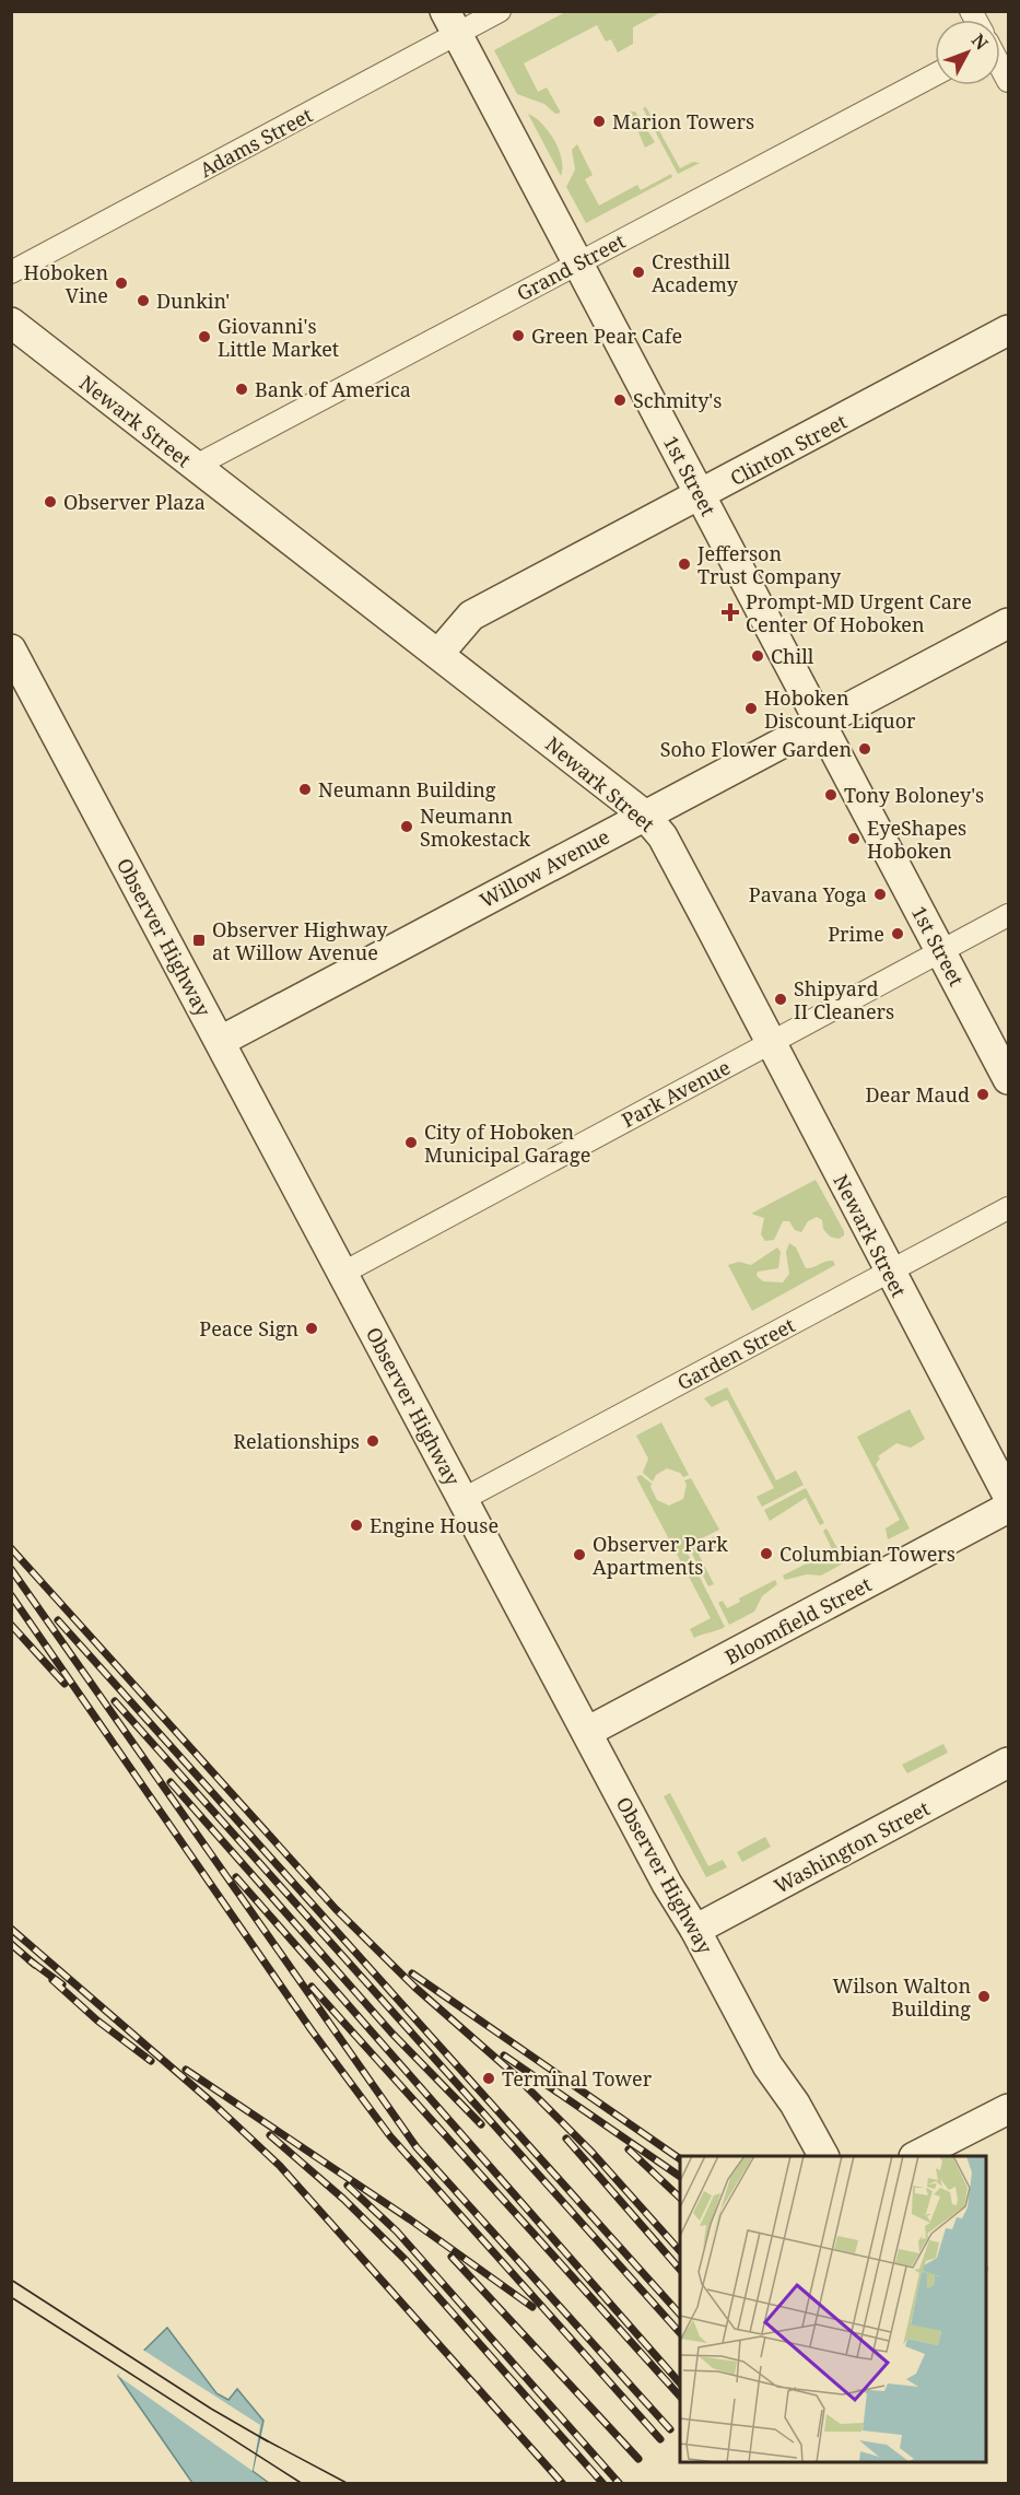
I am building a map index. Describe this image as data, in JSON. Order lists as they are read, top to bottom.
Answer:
{
  "streets": {
    "main road": [
      "Newark Street",
      "Clinton Street",
      "1st Street",
      "Willow Avenue",
      "Observer Highway",
      "Bloomfield Street",
      "Washington Street"
    ],
    "street": [
      "Adams Street",
      "Grand Street",
      "Park Avenue",
      "Garden Street"
    ]
  },
  "crossings": [
    ["Adams Street", "1st Street"],
    ["Grand Street", "Newark Street"],
    ["Grand Street", "1st Street"],
    ["Newark Street", "Clinton Street"],
    ["Newark Street", "Willow Avenue"],
    ["Newark Street", "Park Avenue"],
    ["Newark Street", "Garden Street"],
    ["Clinton Street", "1st Street"],
    ["1st Street", "Willow Avenue"],
    ["1st Street", "Park Avenue"],
    ["Willow Avenue", "Observer Highway"],
    ["Observer Highway", "Park Avenue"],
    ["Observer Highway", "Garden Street"],
    ["Observer Highway", "Bloomfield Street"],
    ["Observer Highway", "Washington Street"]
  ],
  "places": {
    "other": [
      "Marion Towers",
      "Cresthill Academy",
      "Hoboken Vine",
      "Dunkin'",
      "Green Pear Cafe",
      "Giovanni's Little Market",
      "Bank of America",
      "Schmity's",
      "Observer Plaza",
      "Jefferson Trust Company",
      "Chill",
      "Hoboken Discount Liquor",
      "Soho Flower Garden",
      "Neumann Building",
      "Tony Boloney's",
      "Neumann Smokestack",
      "EyeShapes Hoboken",
      "Pavana Yoga",
      "Prime",
      "Shipyard II Cleaners",
      "Dear Maud",
      "City of Hoboken Municipal Garage",
      "Peace Sign",
      "Relationships",
      "Engine House",
      "Columbian Towers",
      "Observer Park Apartments",
      "Wilson Walton Building",
      "Terminal Tower"
    ],
    "health": ["Prompt-MD Urgent Care Center Of Hoboken"],
    "transit": ["Observer Highway at Willow Avenue"]
  },
  "north": "top right"
}
